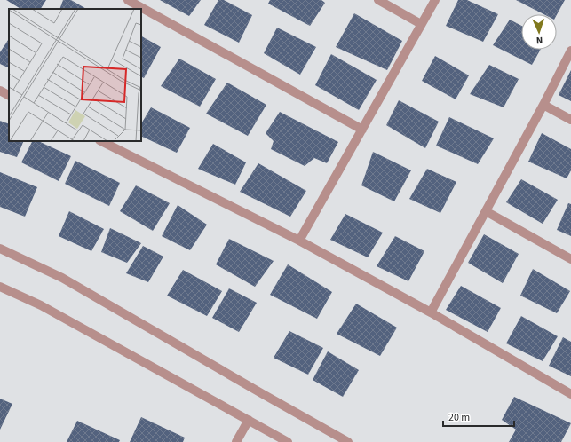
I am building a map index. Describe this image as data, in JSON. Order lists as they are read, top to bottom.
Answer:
{
  "scale_bar": "20 m",
  "north": "bottom"
}
